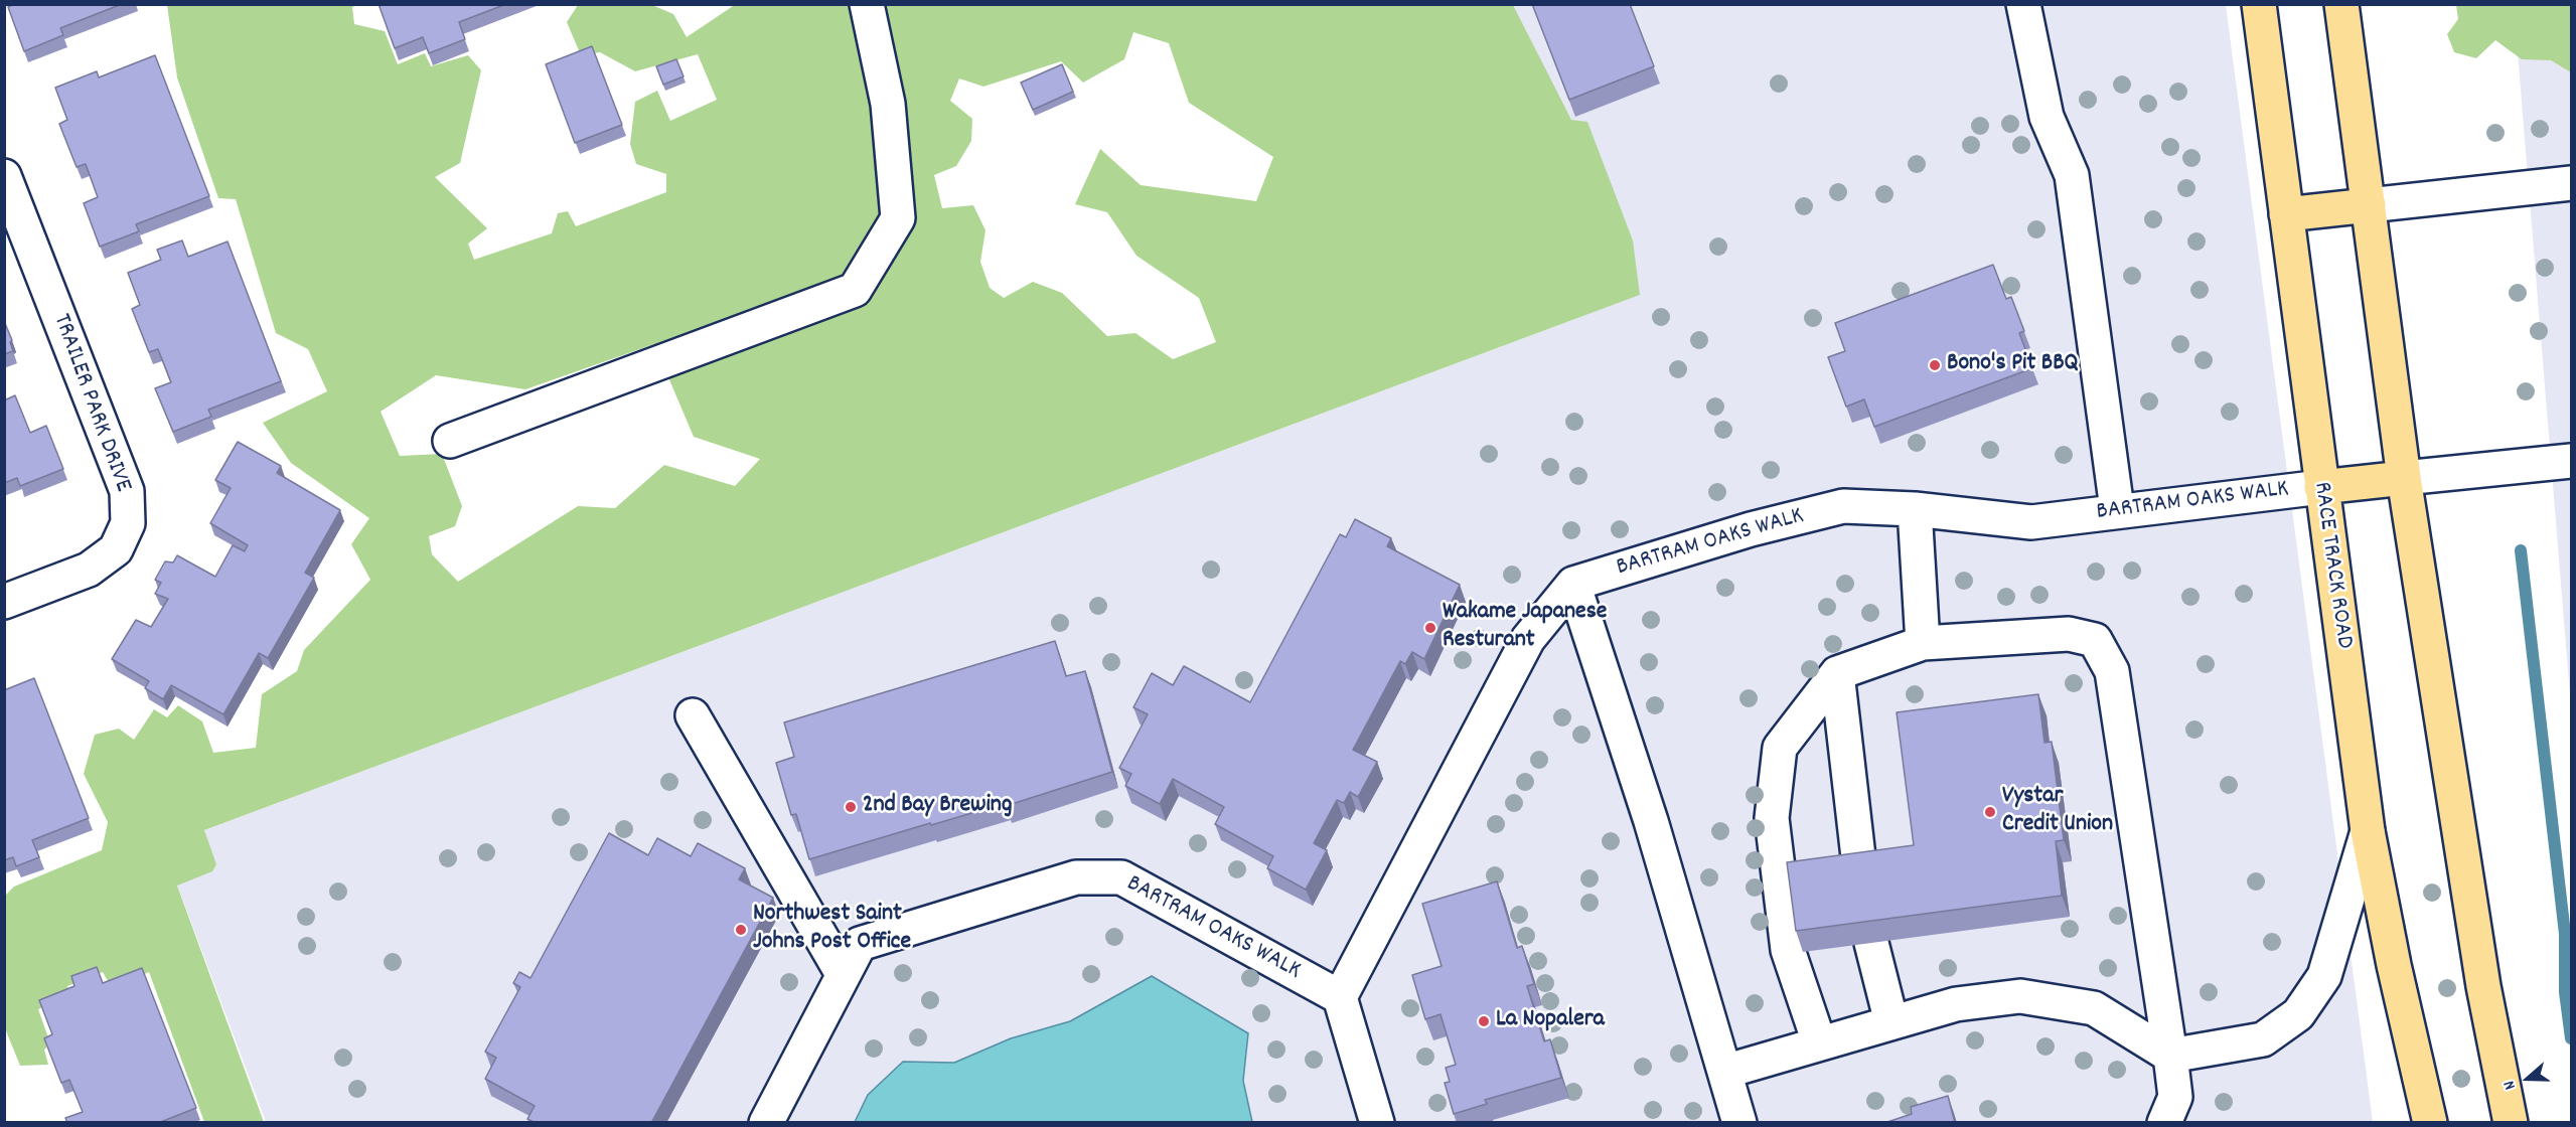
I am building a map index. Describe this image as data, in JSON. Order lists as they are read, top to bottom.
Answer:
{
  "streets": {
    "main road": ["RACE TRACK ROAD"],
    "street": ["TRAILER PARK DRIVE", "BARTRAM OAKS WALK"]
  },
  "crossings": [
    ["BARTRAM OAKS WALK", "RACE TRACK ROAD"]
  ],
  "places": [
    "Bono's Pit BBQ",
    "Wakame Japanese Resturant",
    "2nd Bay Brewing",
    "Vystar Credit Union",
    "Northwest Saint Johns Post Office",
    "La Nopalera"
  ],
  "north": "left"
}
